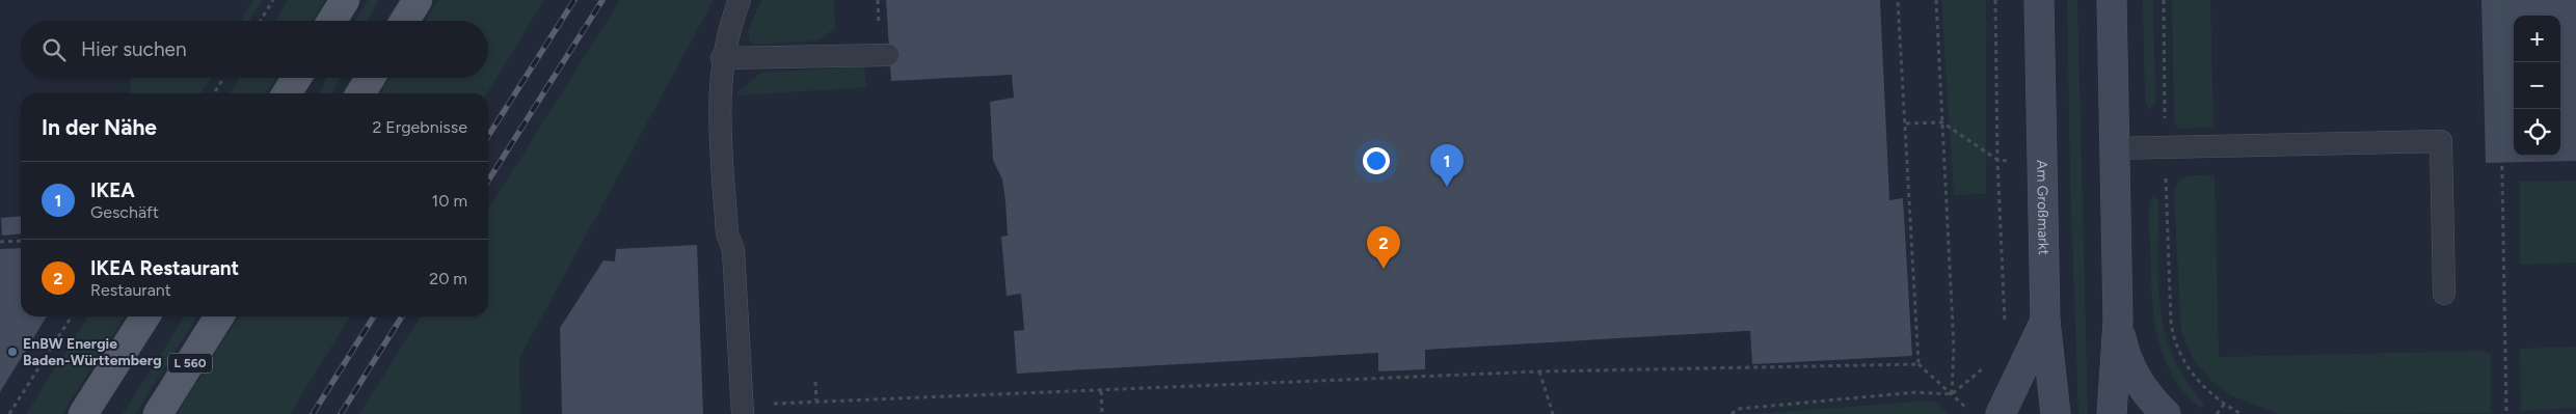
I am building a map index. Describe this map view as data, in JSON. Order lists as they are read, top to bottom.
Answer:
{
  "streets": {
    "main road": ["Am Großmarkt", "L 560"]
  },
  "places": ["EnBW Energie Baden-Württemberg"],
  "page": {
    "map_buttons": ["+", "−"],
    "search": "Hier suchen",
    "heading": ["In der Nähe", "2 Ergebnisse"],
    "pins": ["1", "2"],
    "list": [
      {
        "mark": "1",
        "name": "IKEA",
        "note": "Geschäft",
        "value": "10 m"
      },
      {
        "mark": "2",
        "name": "IKEA Restaurant",
        "note": "Restaurant",
        "value": "20 m"
      }
    ]
  }
}
